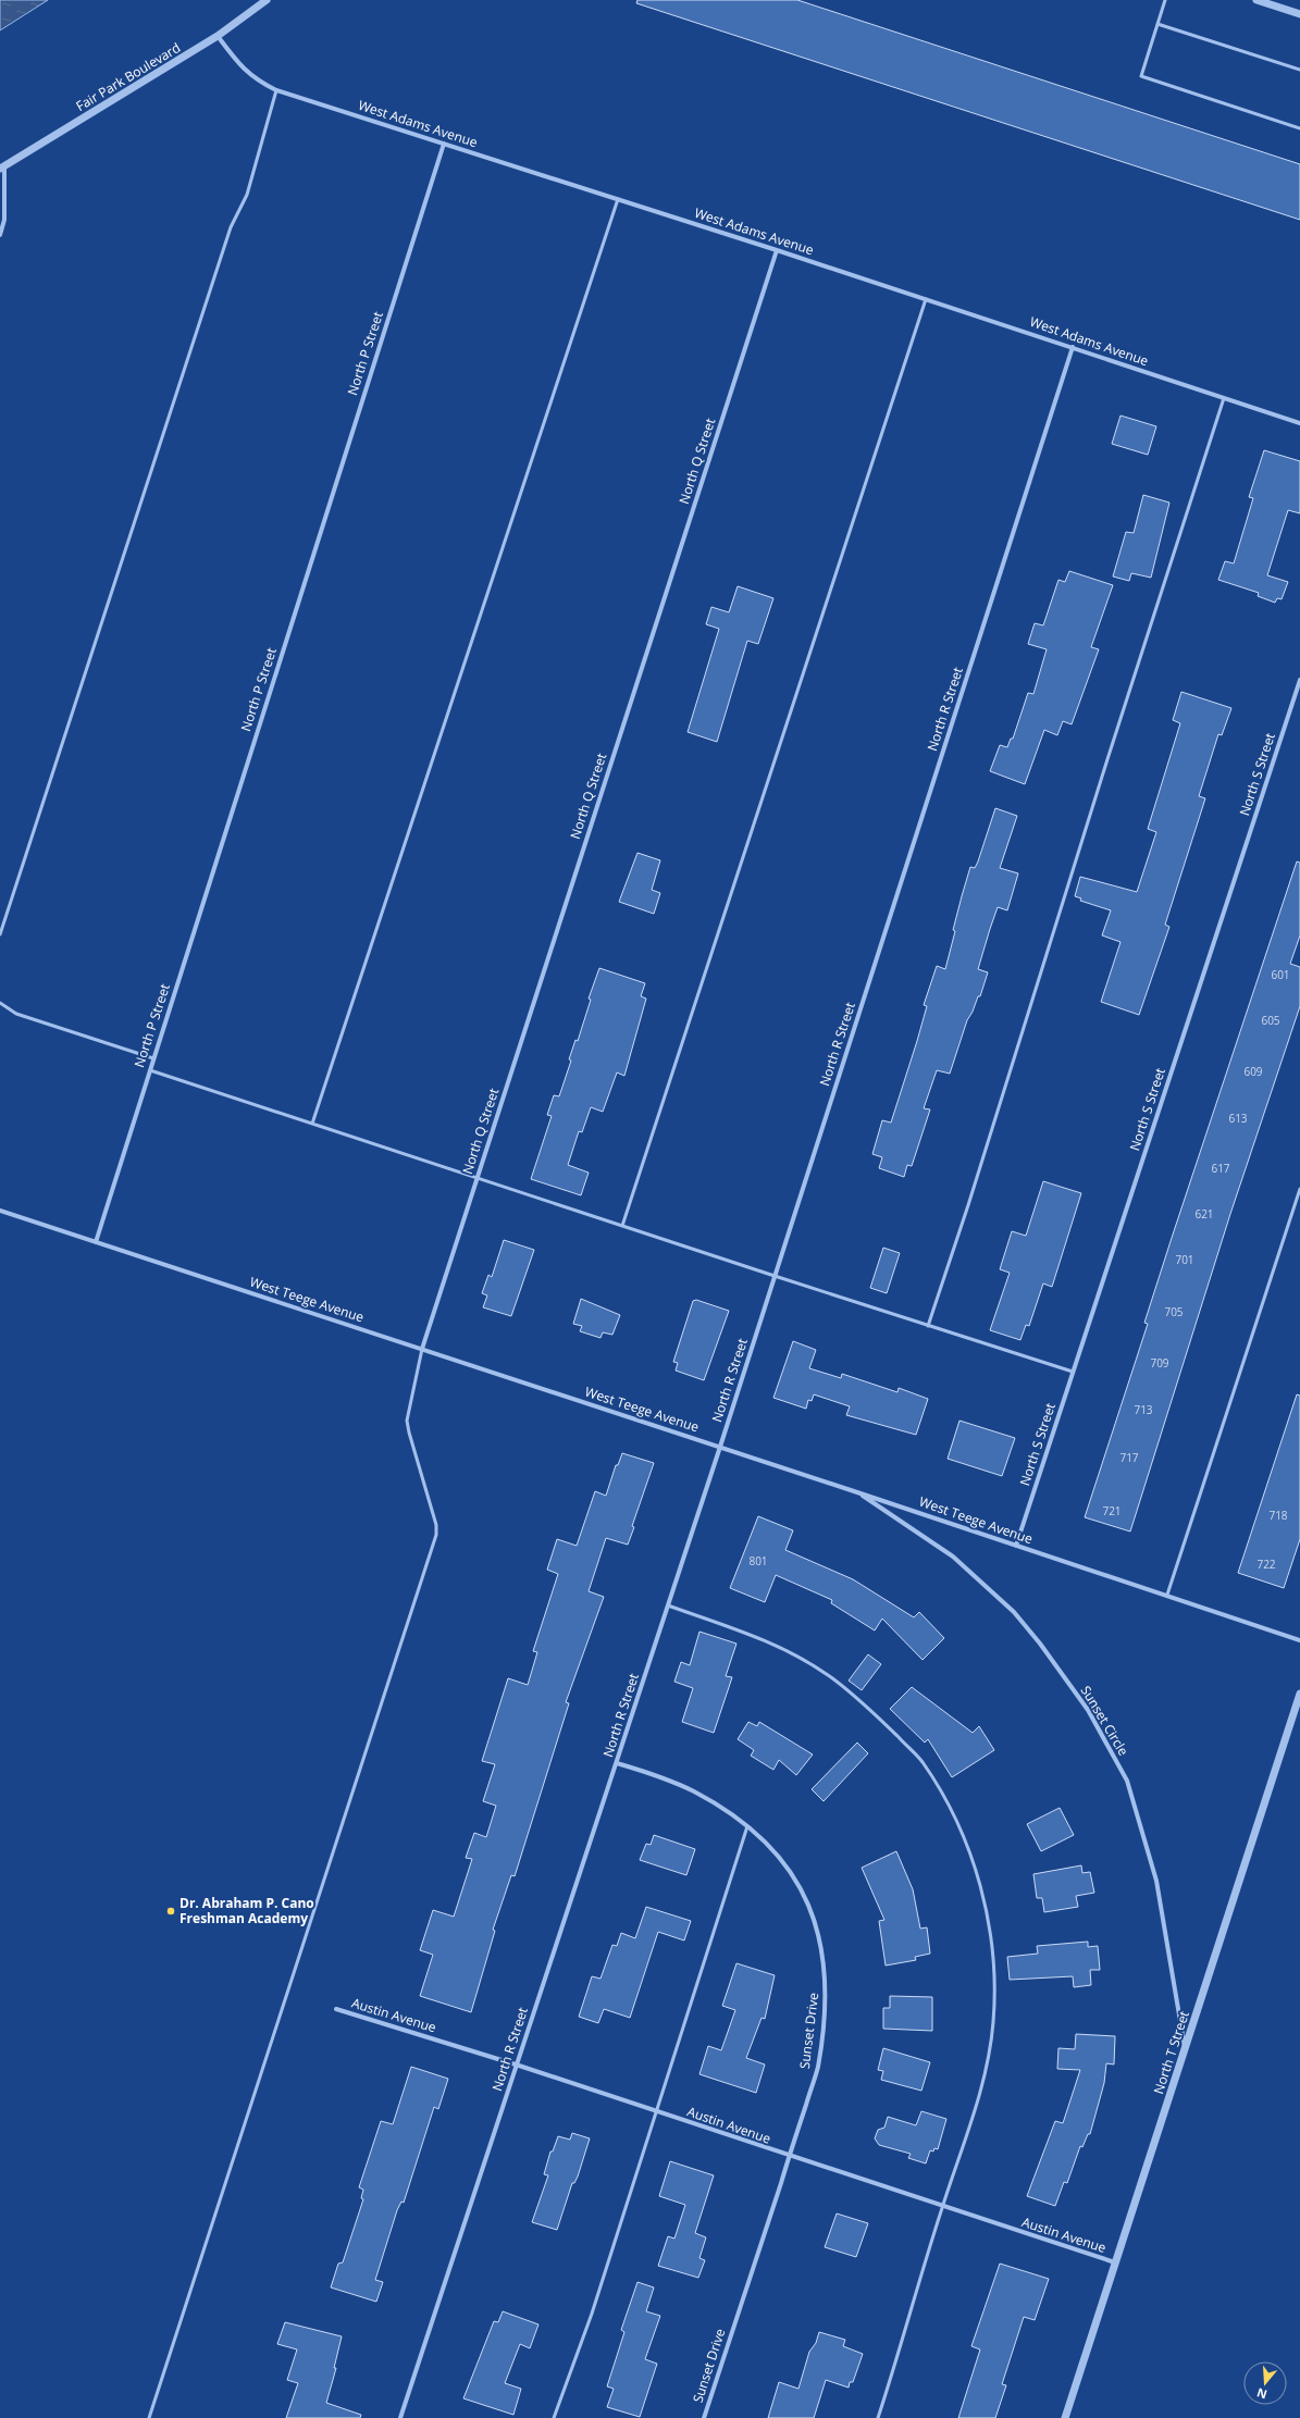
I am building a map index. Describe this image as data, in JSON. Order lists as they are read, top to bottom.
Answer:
{
  "streets": {
    "street": [
      "Fair Park Boulevard",
      "West Adams Avenue",
      "North P Street",
      "North Q Street",
      "North R Street",
      "North S Street",
      "West Teege Avenue",
      "Sunset Circle",
      "Austin Avenue",
      "Sunset Drive",
      "North T Street"
    ]
  },
  "crossings": [
    ["Fair Park Boulevard", "West Adams Avenue"],
    ["West Adams Avenue", "North P Street"],
    ["West Adams Avenue", "North Q Street"],
    ["West Adams Avenue", "North R Street"],
    ["North P Street", "West Teege Avenue"],
    ["North Q Street", "West Teege Avenue"],
    ["North R Street", "West Teege Avenue"],
    ["North R Street", "Austin Avenue"],
    ["North R Street", "Sunset Drive"],
    ["North S Street", "West Teege Avenue"],
    ["West Teege Avenue", "Sunset Circle"],
    ["Sunset Circle", "North T Street"],
    ["Austin Avenue", "Sunset Drive"],
    ["Austin Avenue", "North T Street"]
  ],
  "places": ["Dr. Abraham P. Cano Freshman Academy"],
  "house_numbers": [
    "601",
    "605",
    "609",
    "613",
    "617",
    "621",
    "701",
    "705",
    "709",
    "713",
    "717",
    "721",
    "718",
    "801",
    "722"
  ],
  "north": "bottom"
}
